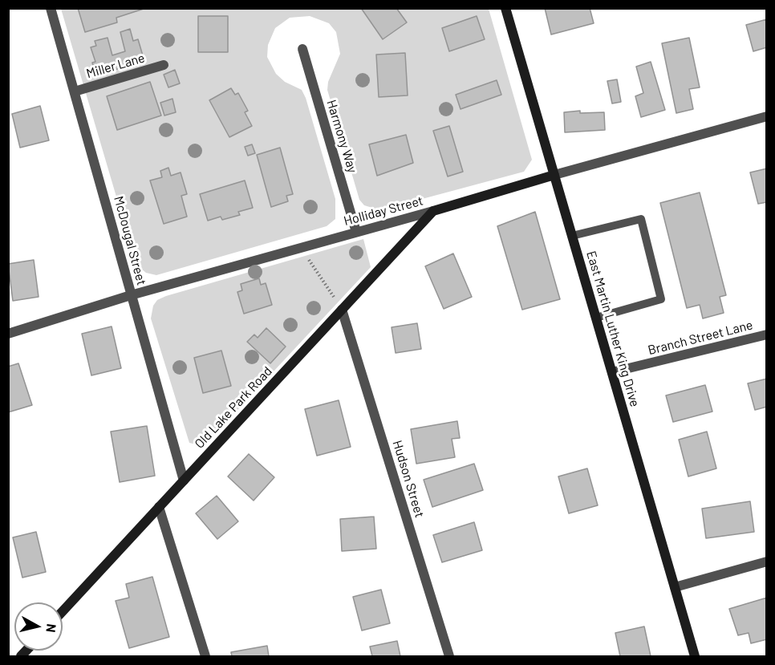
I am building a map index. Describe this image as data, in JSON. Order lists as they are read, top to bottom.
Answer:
{
  "streets": {
    "street": [
      "Miller Lane",
      "Harmony Way",
      "Holliday Street",
      "McDougal Street",
      "East Martin Luther King Drive",
      "Branch Street Lane",
      "Old Lake Park Road",
      "Hudson Street"
    ]
  },
  "crossings": [
    ["Miller Lane", "McDougal Street"],
    ["Harmony Way", "Holliday Street"],
    ["Holliday Street", "McDougal Street"],
    ["Holliday Street", "East Martin Luther King Drive"],
    ["Holliday Street", "Old Lake Park Road"],
    ["McDougal Street", "Old Lake Park Road"],
    ["East Martin Luther King Drive", "Branch Street Lane"],
    ["Old Lake Park Road", "Hudson Street"]
  ],
  "north": "right"
}
